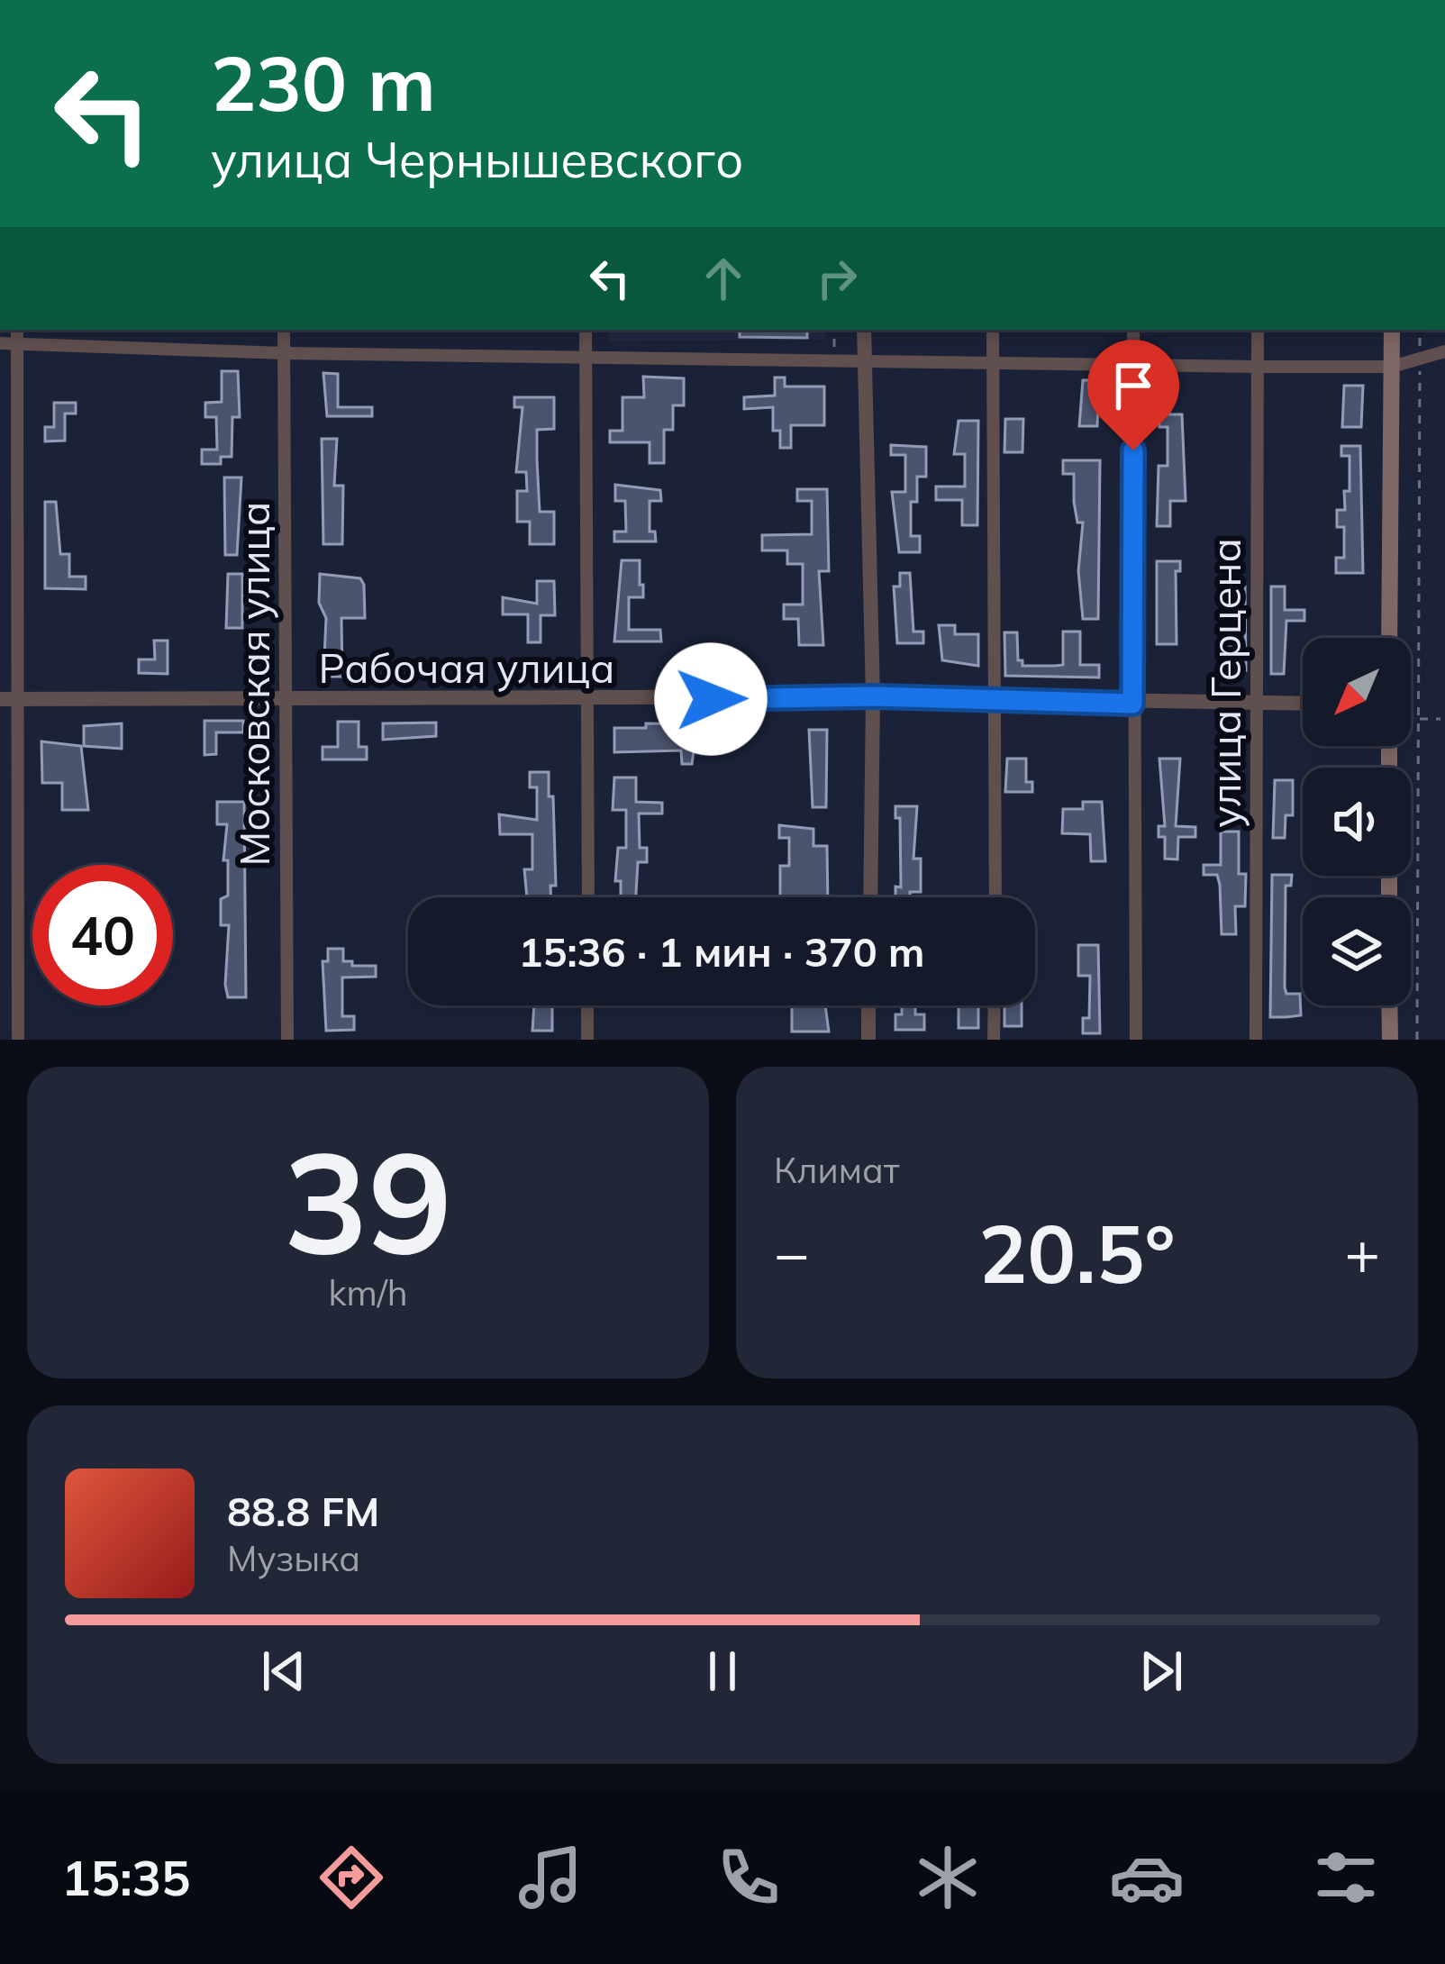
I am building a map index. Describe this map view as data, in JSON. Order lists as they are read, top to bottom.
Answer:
{
  "streets": {
    "street": ["Рабочая улица", "улица Герцена", "Московская улица"]
  },
  "crossings": [
    ["Рабочая улица", "улица Герцена"],
    ["Рабочая улица", "Московская улица"]
  ],
  "north": "bottom left",
  "page": {
    "turn": ["230 m", "улица Чернышевского"],
    "limit": "40",
    "trip": "15:36 · 1 мин · 370 m",
    "tile": [
      ["39", "km/h"],
      "Климат"
    ],
    "heat": ["−", "20.5°", "+"],
    "song": ["88.8 FM", "Музыка"],
    "tabs": "15:35"
  }
}
